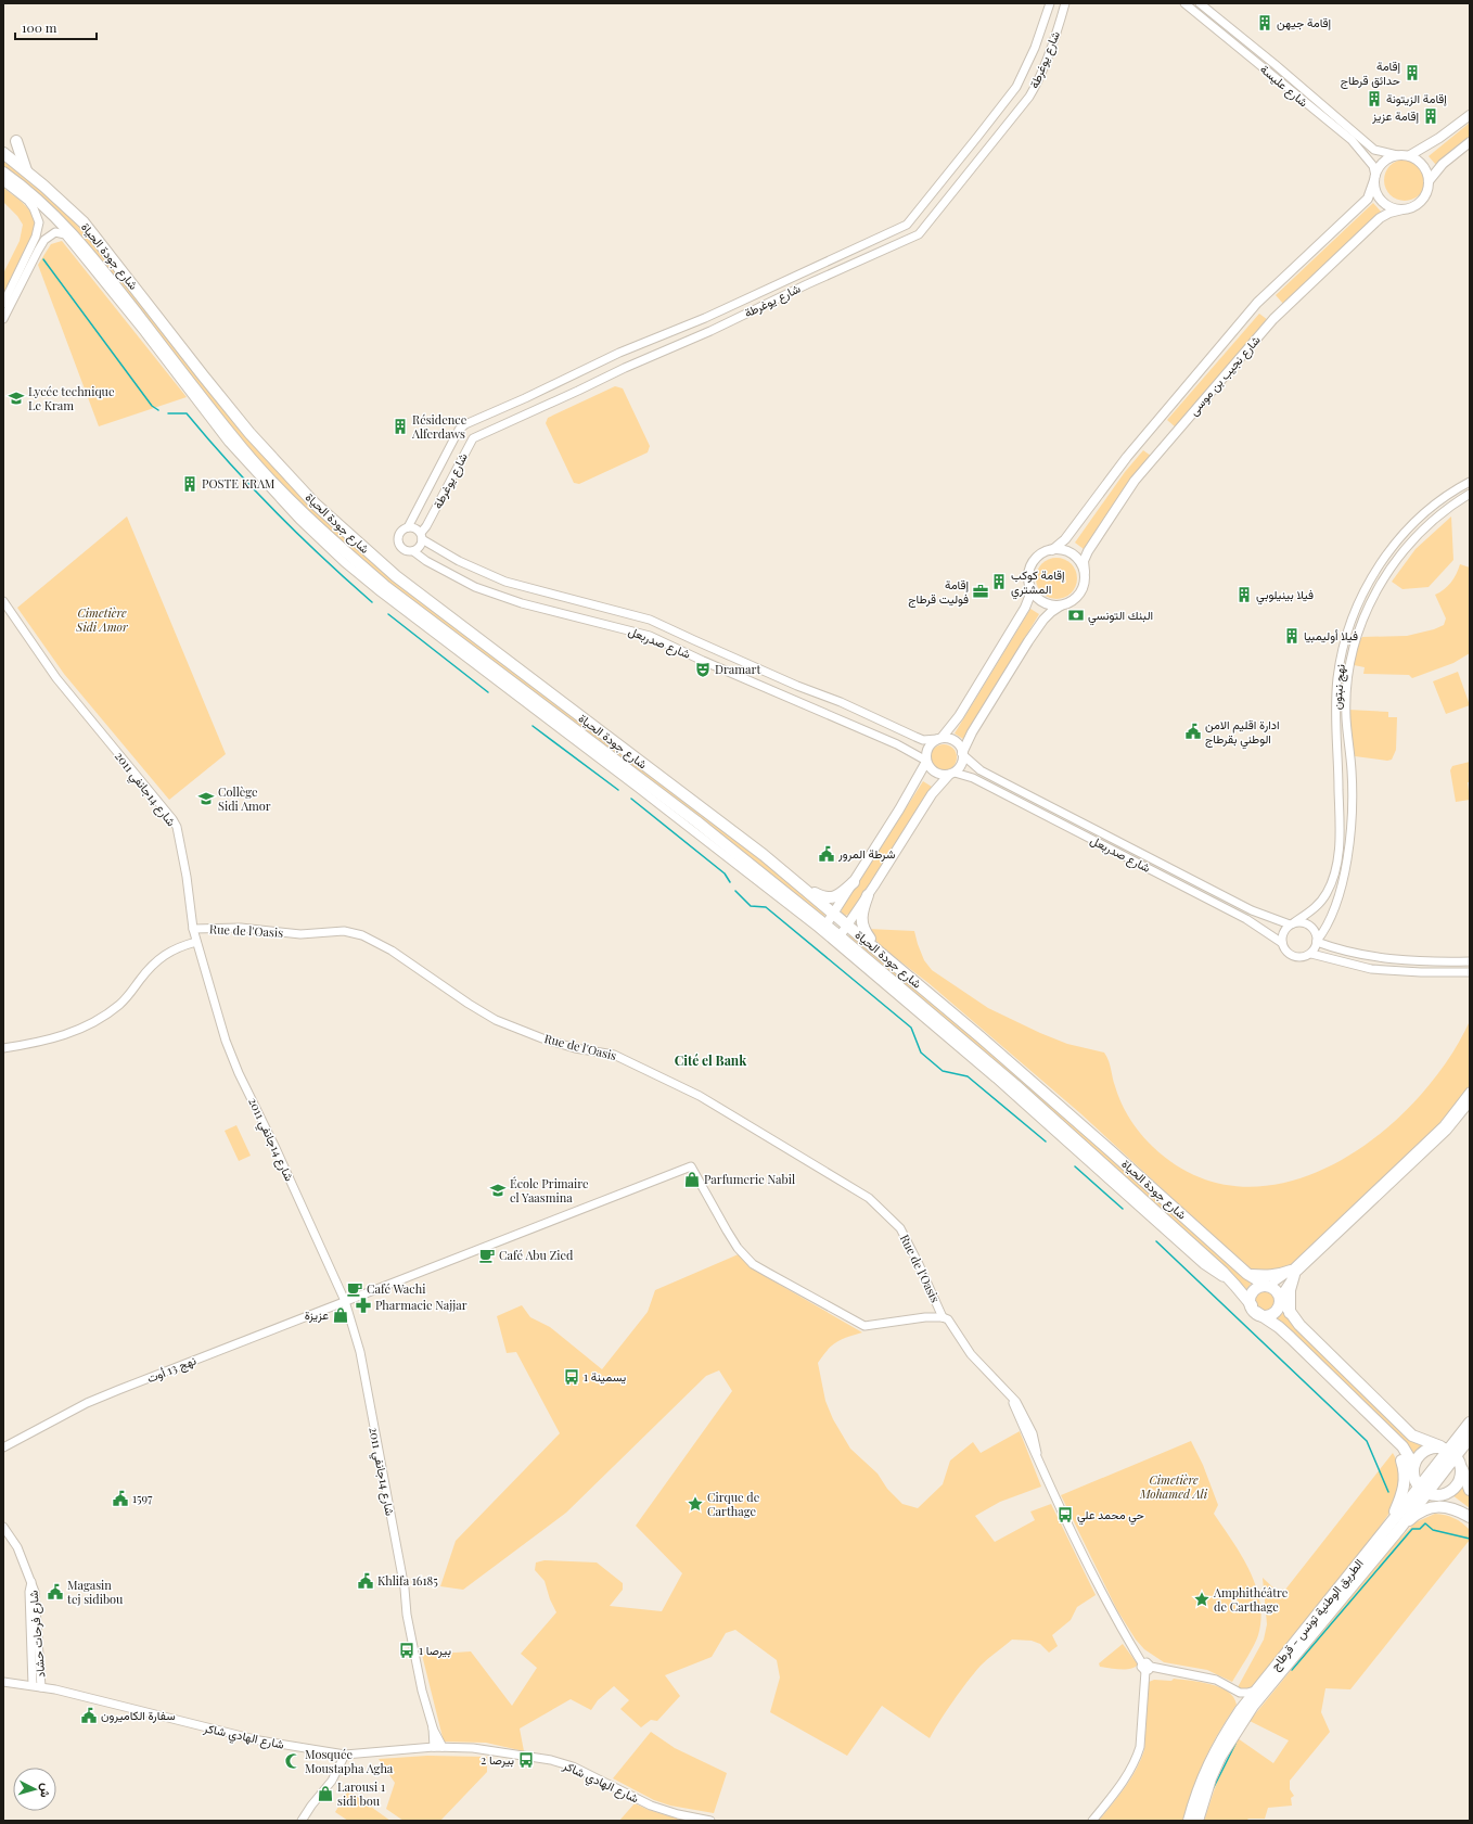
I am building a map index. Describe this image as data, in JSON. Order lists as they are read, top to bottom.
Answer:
{
  "streets": {
    "highway": ["شارع جودة الحياة", "الطريق الوطنية تونس - قرطاج"],
    "main road": ["شارع نجيب بن موسى"],
    "street": [
      "شارع يوغرطة",
      "شارع عليسة",
      "شارع صدربعل",
      "نهج نبتون",
      "شارع 14جانفي 2011",
      "Rue de l'Oasis",
      "نهج 13 أوت",
      "شارع فرحات حشاد",
      "شارع الهادي شاكر"
    ]
  },
  "crossings": [
    ["شارع يوغرطة", "شارع صدربعل"],
    ["شارع عليسة", "شارع نجيب بن موسى"],
    ["شارع جودة الحياة", "الطريق الوطنية تونس - قرطاج"],
    ["شارع صدربعل", "نهج نبتون"],
    ["شارع 14جانفي 2011", "Rue de l'Oasis"],
    ["شارع 14جانفي 2011", "نهج 13 أوت"],
    ["شارع 14جانفي 2011", "شارع الهادي شاكر"],
    ["Rue de l'Oasis", "نهج 13 أوت"],
    ["شارع فرحات حشاد", "شارع الهادي شاكر"]
  ],
  "districts": ["Cité el Bank"],
  "parks": ["Cimetière Sidi Amor", "Cimetière Mohamed Ali"],
  "places": {
    "building": [
      "إقامة جيهن",
      "إقامة حدائق قرطاج",
      "إقامة الزيتونة",
      "إقامة عزيز",
      "Résidence Alferdaws",
      "POSTE KRAM",
      "إقامة كوكب المشتري",
      "فيلا بينيلوبي",
      "فيلا أوليمبيا"
    ],
    "school or university": ["Lycée technique Le Kram", "Collège Sidi Amor", "École Primaire el Yaasmina"],
    "office": ["إقامة فوليت قرطاج"],
    "bank": ["البنك التونسي"],
    "theatre": ["Dramart"],
    "public building": [
      "ادارة اقليم الامن الوطني بقرطاج",
      "شرطة المرور",
      "1597",
      "Khlifa 16185",
      "Magasin tej sidibou",
      "سفارة الكاميرون"
    ],
    "shop": ["Parfumerie Nabil", "عزيزة", "Larousi 1 sidi bou"],
    "cafe": ["Café Abu Zied", "Café Wachi"],
    "pharmacy": ["Pharmacie Najjar"],
    "bus stop": [
      "يسمينة 1",
      "حي محمد علي",
      "بيرصا 1",
      "بيرصا 2"
    ],
    "place": ["Cirque de Carthage", "Amphithéâtre de Carthage"],
    "mosque": ["Mosquée Moustapha Agha"]
  },
  "scale_bar": "100 m",
  "north": "right"
}
